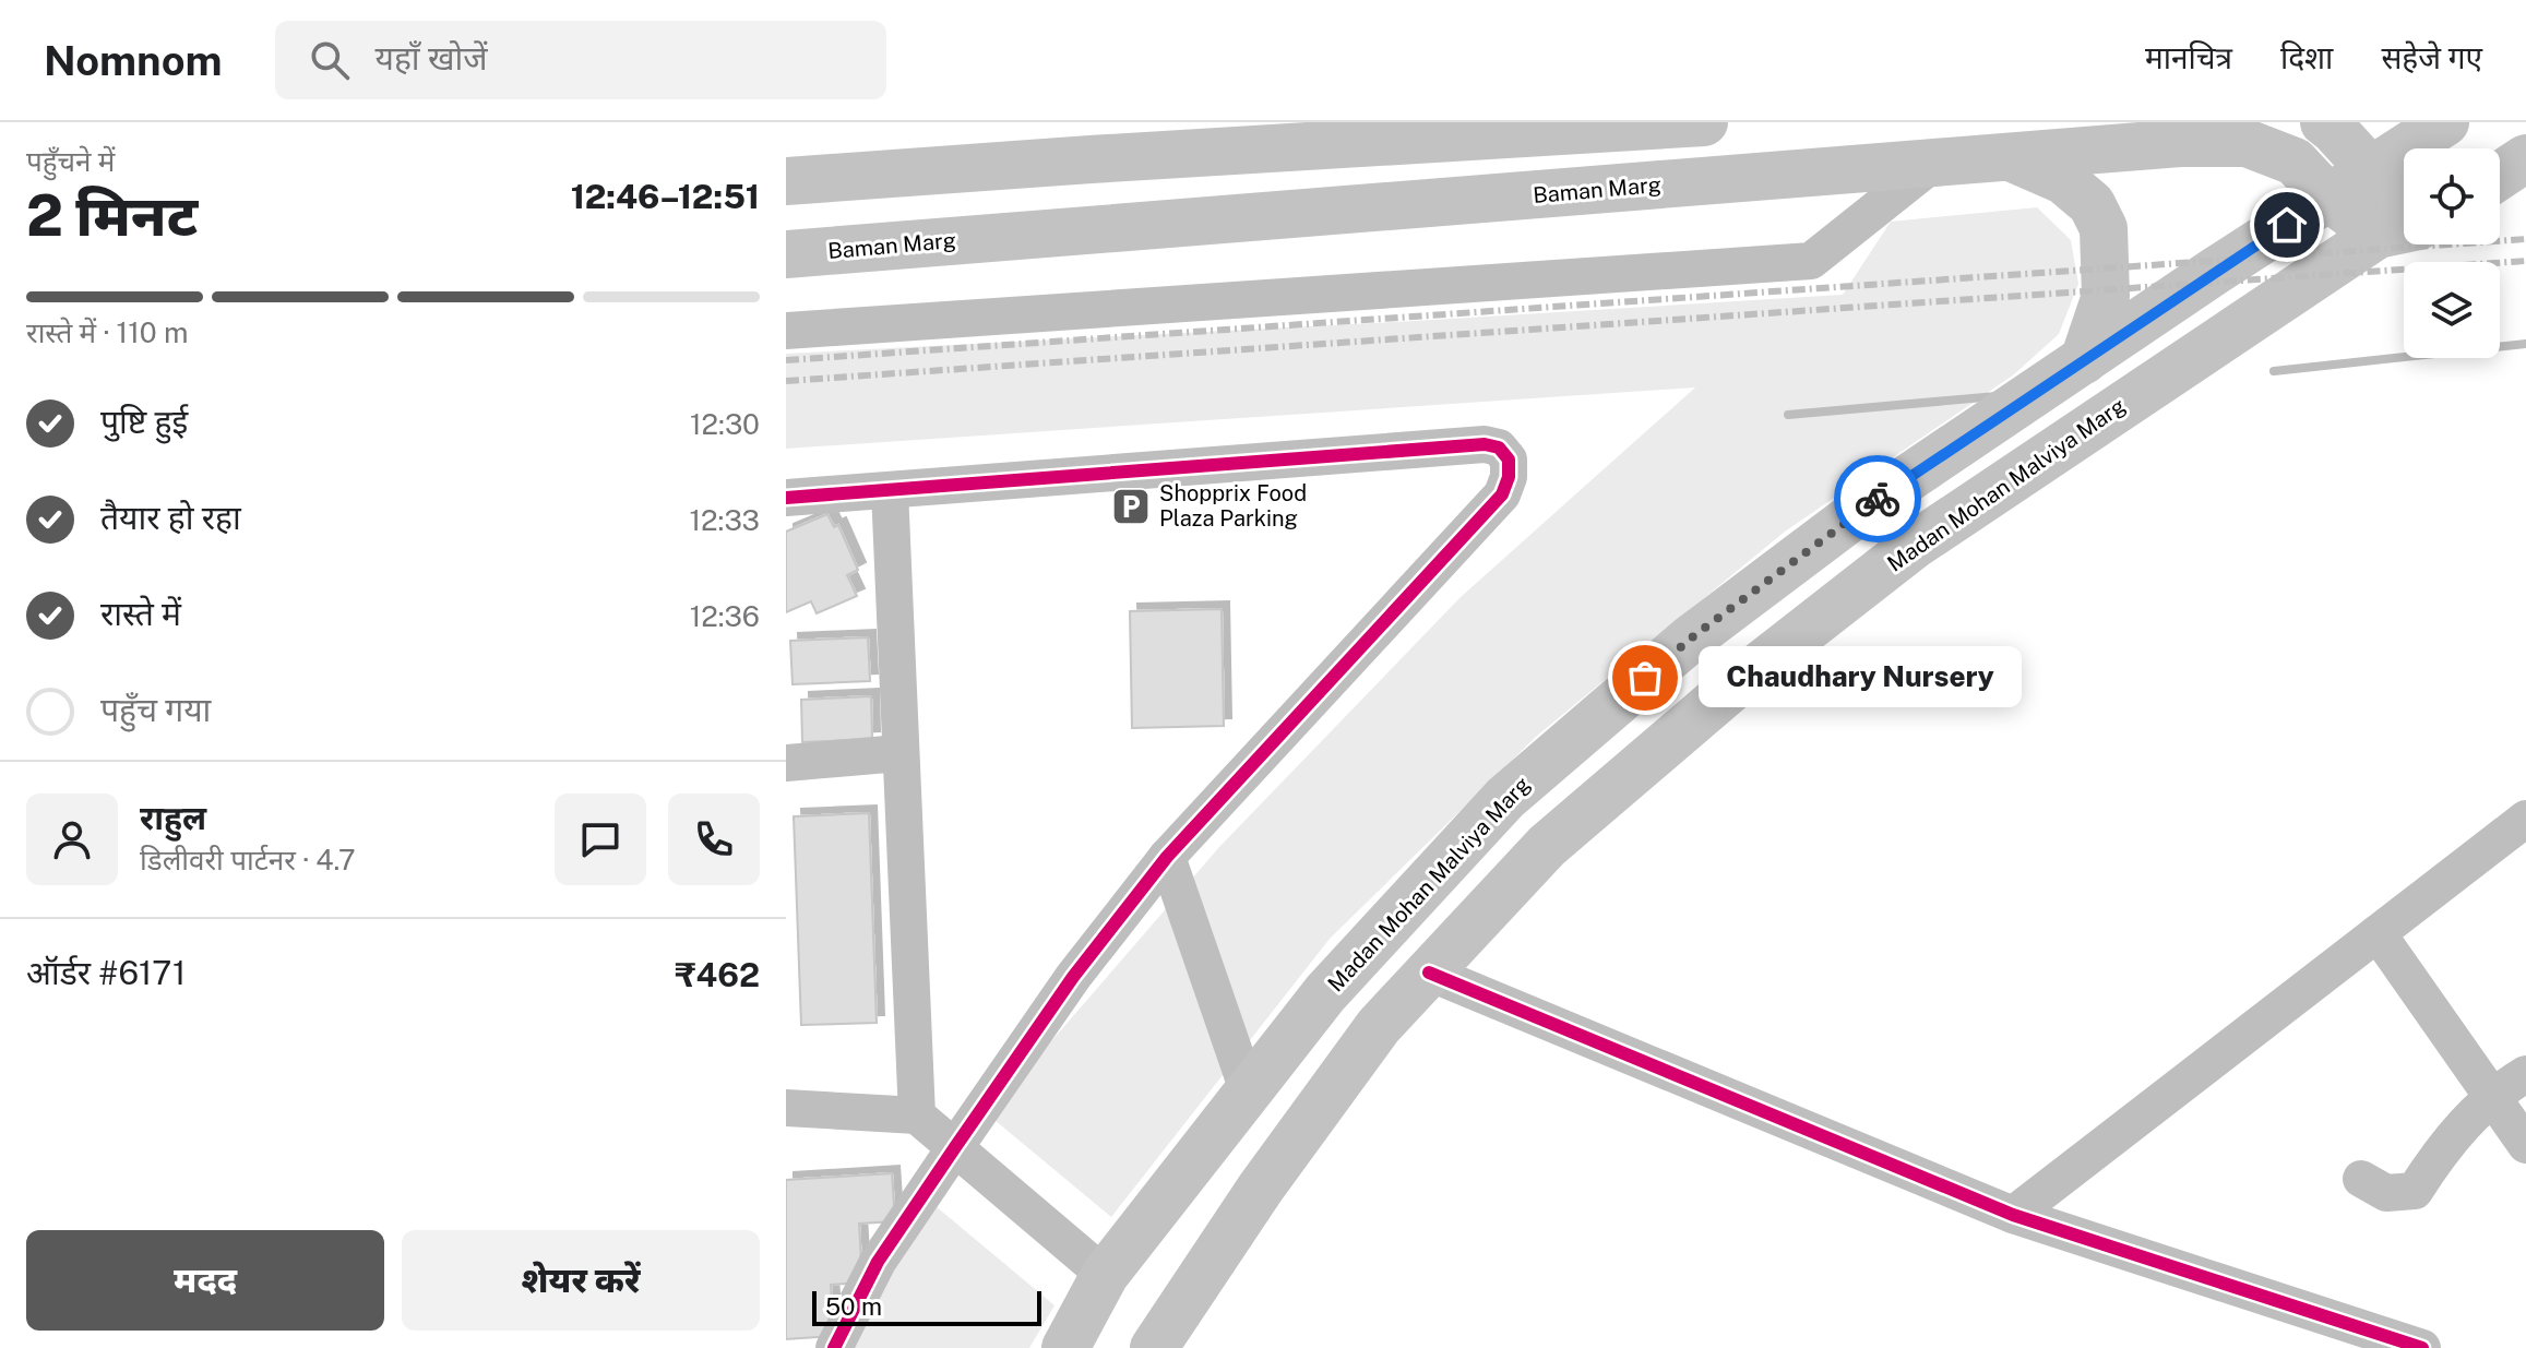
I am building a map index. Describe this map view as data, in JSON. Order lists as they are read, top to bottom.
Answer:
{
  "streets": {
    "main road": ["Baman Marg", "Madan Mohan Malviya Marg"]
  },
  "crossings": [
    ["Baman Marg", "Madan Mohan Malviya Marg"]
  ],
  "places": {
    "parking": ["Shopprix Food Plaza Parking"],
    "other": ["Chaudhary Nursery"]
  },
  "scale_bar": "50 m",
  "page": {
    "header": "Nomnom",
    "search": "यहाँ खोजें",
    "nav": ["मानचित्र", "दिशा", "सहेजे गए"],
    "heading": ["2 मिनट", "पहुँचने में", "12:46–12:51"],
    "panel": [
      "राहुल",
      "डिलीवरी पार्टनर · 4.7",
      "ऑर्डर #6171",
      "₹462"
    ],
    "bar": "रास्ते में · 110 m",
    "list": [
      ["पुष्टि हुई", "12:30"],
      ["तैयार हो रहा", "12:33"],
      ["रास्ते में", "12:36"],
      "पहुँच गया"
    ],
    "bubble": "Chaudhary Nursery",
    "buttons": ["मदद", "शेयर करें"],
    "scale": "50 m"
  }
}
